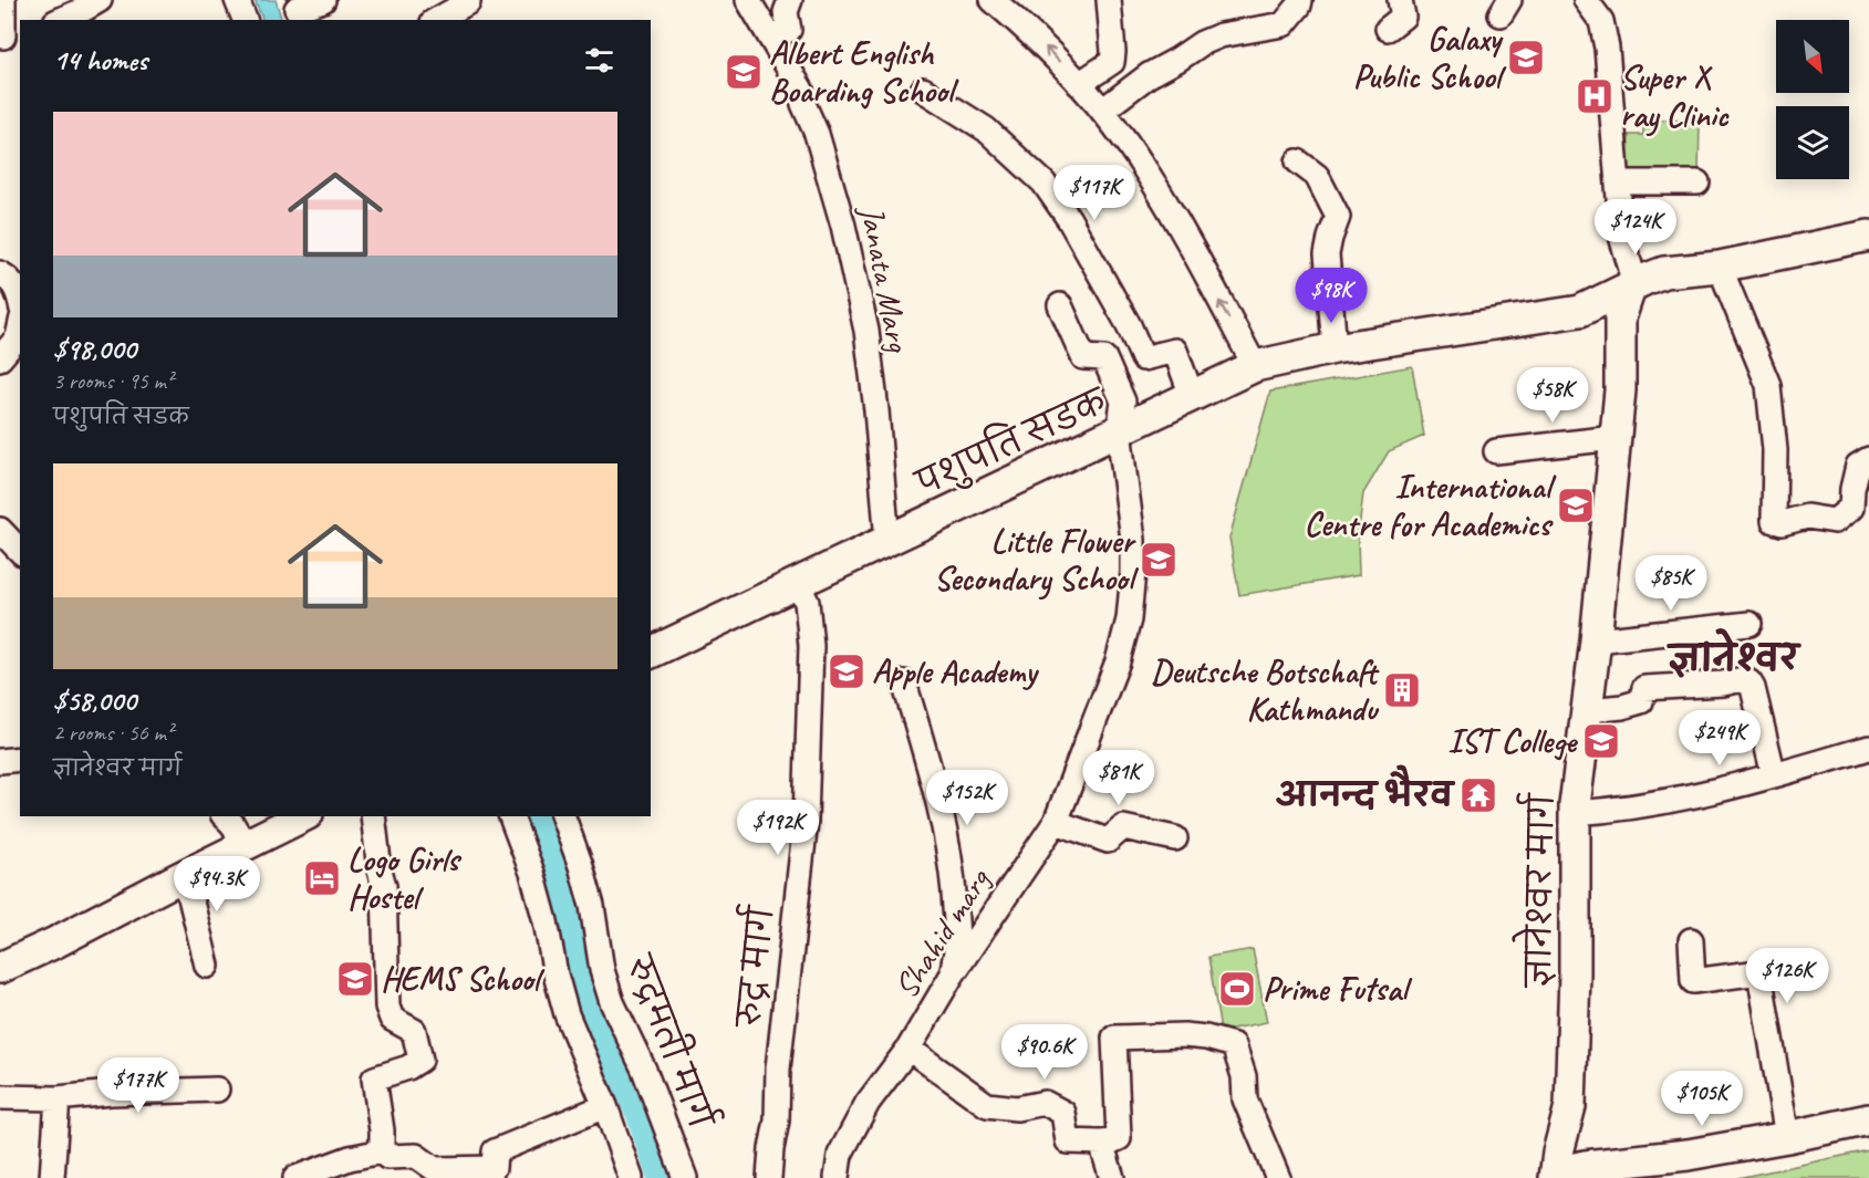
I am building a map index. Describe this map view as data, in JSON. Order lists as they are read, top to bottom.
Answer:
{
  "streets": {
    "main road": ["पशुपति सडक", "ज्ञानेश्वर मार्ग"],
    "street": [
      "Janata Marg",
      "Shahid marg",
      "रुद्र मार्ग",
      "रुद्रमती मार्ग"
    ]
  },
  "crossings": [
    ["Janata Marg", "पशुपति सडक"],
    ["पशुपति सडक", "ज्ञानेश्वर मार्ग"],
    ["पशुपति सडक", "Shahid marg"],
    ["पशुपति सडक", "रुद्र मार्ग"]
  ],
  "districts": ["ज्ञानेश्वर"],
  "places": {
    "school or university": [
      "Galaxy Public School",
      "Albert English Boarding School",
      "International Centre for Academics",
      "Little Flower Secondary School",
      "Apple Academy",
      "IST College",
      "HEMS School"
    ],
    "hospital": ["Super X ray Clinic"],
    "building": ["Deutsche Botschaft Kathmandu"],
    "temple": ["आनन्द भैरव"],
    "hotel": ["Logo Girls Hostel"],
    "sports": ["Prime Futsal"]
  },
  "north": "bottom right",
  "page": {
    "heading": "14 homes",
    "list": [
      {
        "name": "$98,000",
        "note": "3 rooms · 95 m² · पशुपति सडक"
      },
      {
        "name": "$58,000",
        "note": "2 rooms · 56 m² · ज्ञानेश्वर मार्ग"
      }
    ],
    "price": [
      "$117K",
      "$124K",
      "$98K",
      "$58K",
      "$85K",
      "$249K",
      "$81K",
      "$152K",
      "$192K",
      "$94.3K",
      "$126K",
      "$90.6K",
      "$177K",
      "$105K"
    ]
  }
}
